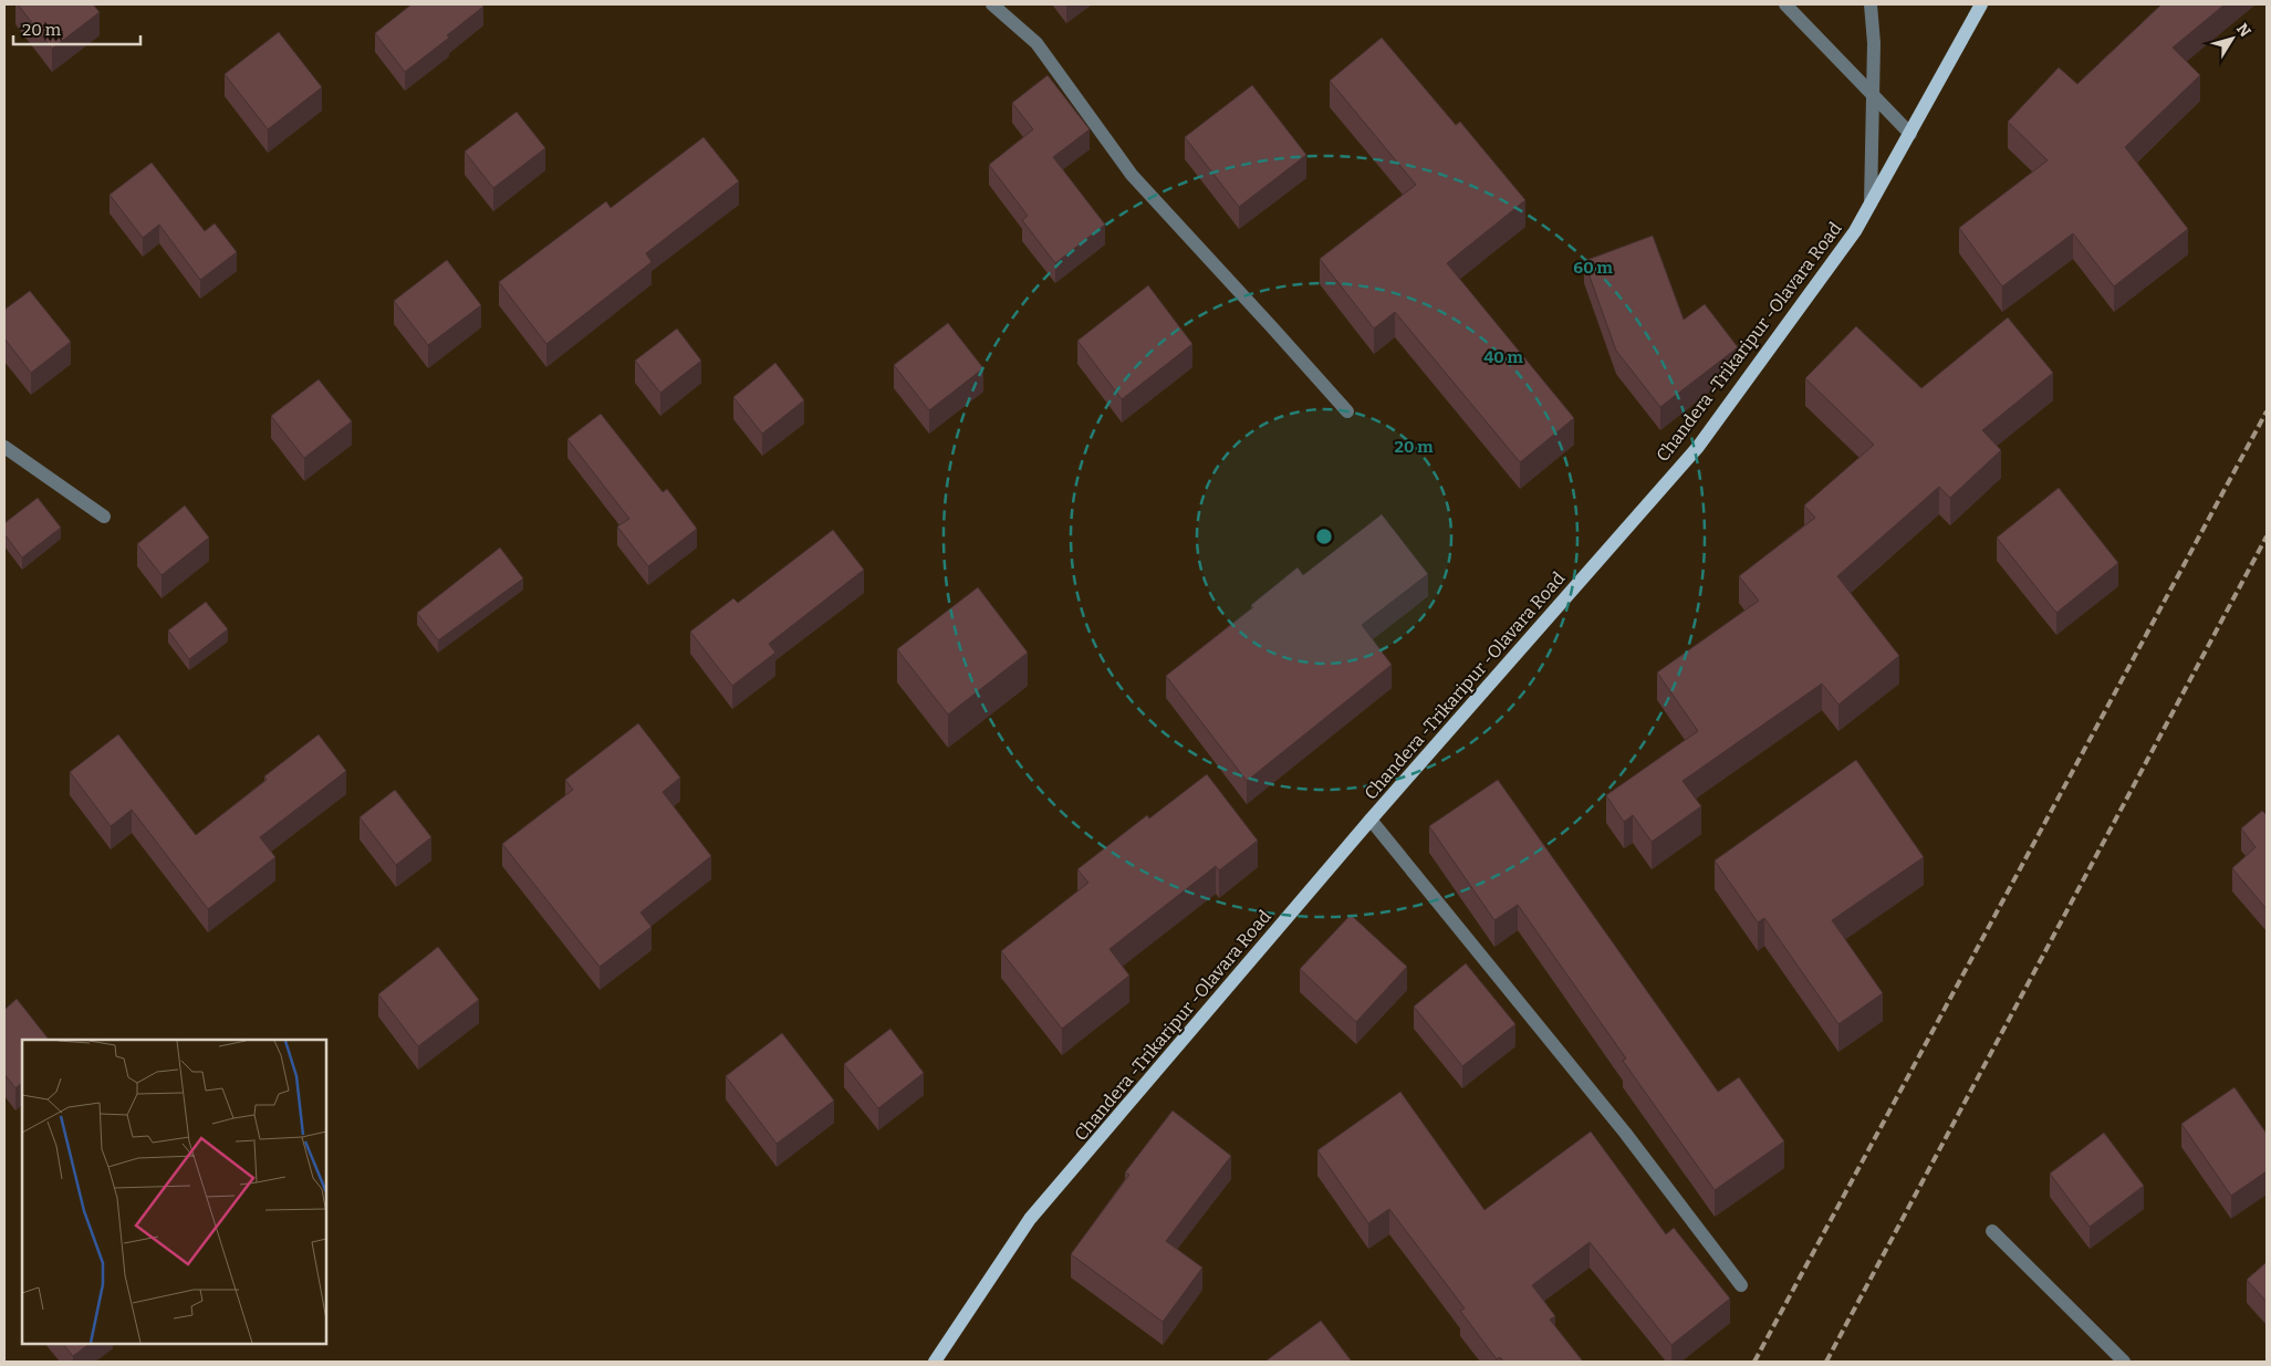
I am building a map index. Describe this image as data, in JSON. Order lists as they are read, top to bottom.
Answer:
{
  "streets": {
    "main road": ["Chandera -Trikaripur -Olavara Road"]
  },
  "scale_bar": "20 m",
  "north": "top right",
  "rings": ["60 m", "40 m", "20 m"]
}
